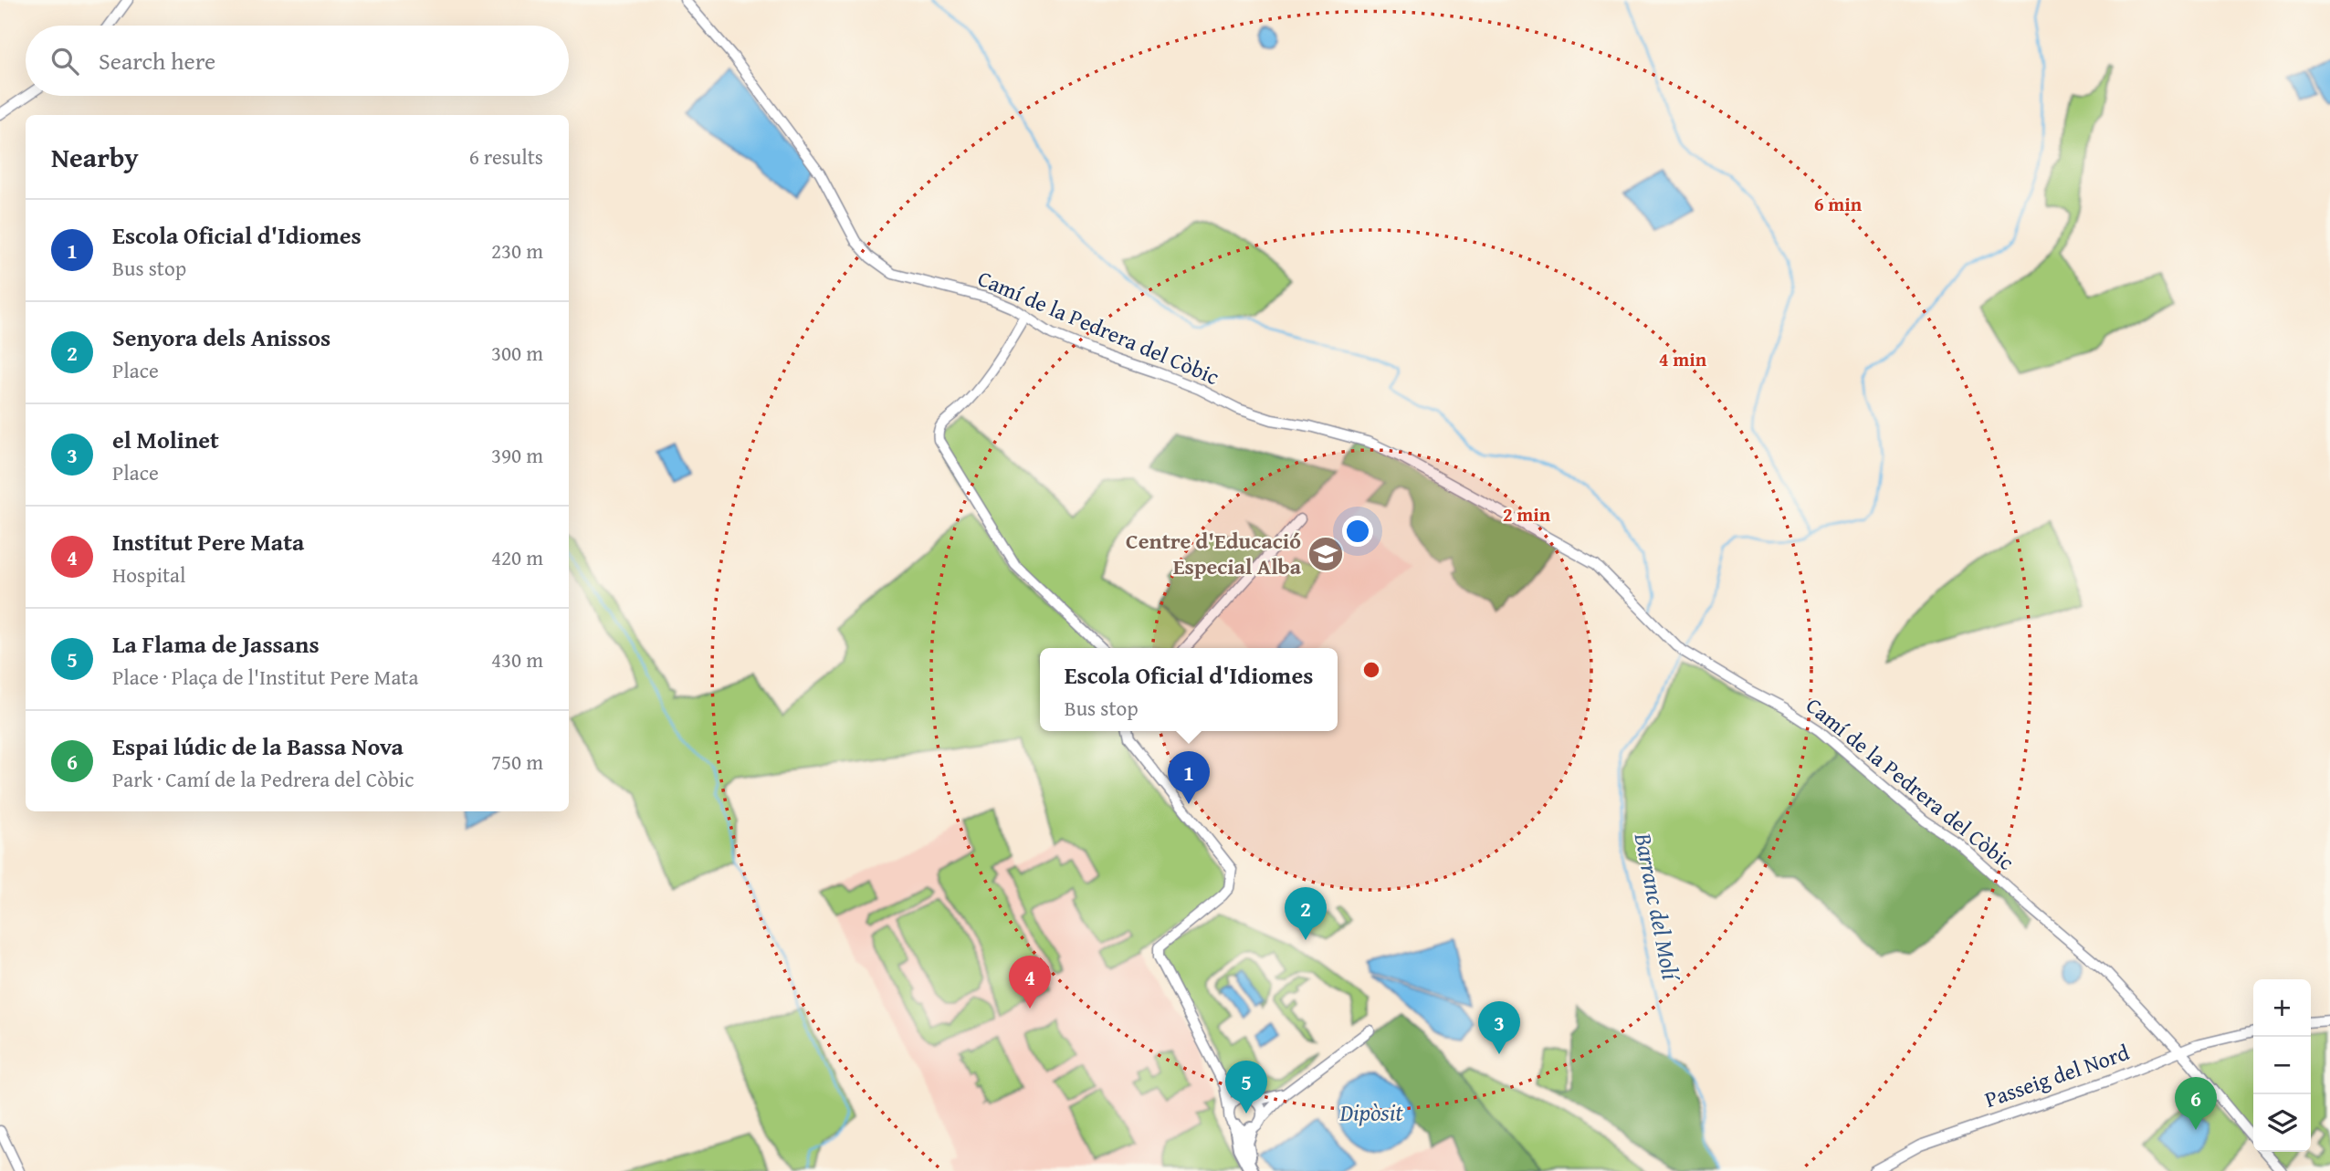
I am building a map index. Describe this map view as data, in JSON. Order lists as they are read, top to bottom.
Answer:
{
  "streets": {
    "street": ["Camí de la Pedrera del Còbic", "Passeig del Nord"]
  },
  "crossings": [
    ["Camí de la Pedrera del Còbic", "Passeig del Nord"]
  ],
  "water": ["Barranc del Molí", "Dipòsit"],
  "places": {
    "school or university": ["Centre d'Educació Especial Alba"]
  },
  "page": {
    "search": "Search here",
    "heading": ["Nearby", "6 results"],
    "list": [
      {
        "mark": "1",
        "name": "Escola Oficial d'Idiomes",
        "note": "Bus stop",
        "value": "230 m"
      },
      {
        "mark": "2",
        "name": "Senyora dels Anissos",
        "note": "Place",
        "value": "300 m"
      },
      {
        "mark": "3",
        "name": "el Molinet",
        "note": "Place",
        "value": "390 m"
      },
      {
        "mark": "4",
        "name": "Institut Pere Mata",
        "note": "Hospital",
        "value": "420 m"
      },
      {
        "mark": "5",
        "name": "La Flama de Jassans",
        "note": "Place · Plaça de l'Institut Pere Mata",
        "value": "430 m"
      },
      {
        "mark": "6",
        "name": "Espai lúdic de la Bassa Nova",
        "note": "Park · Camí de la Pedrera del Còbic",
        "value": "750 m"
      }
    ],
    "popup": ["Escola Oficial d'Idiomes", "Bus stop"],
    "pins": [
      "1",
      "2",
      "4",
      "3",
      "5",
      "6"
    ],
    "map_buttons": ["+", "−"]
  },
  "rings": ["6 min", "4 min", "2 min"]
}
